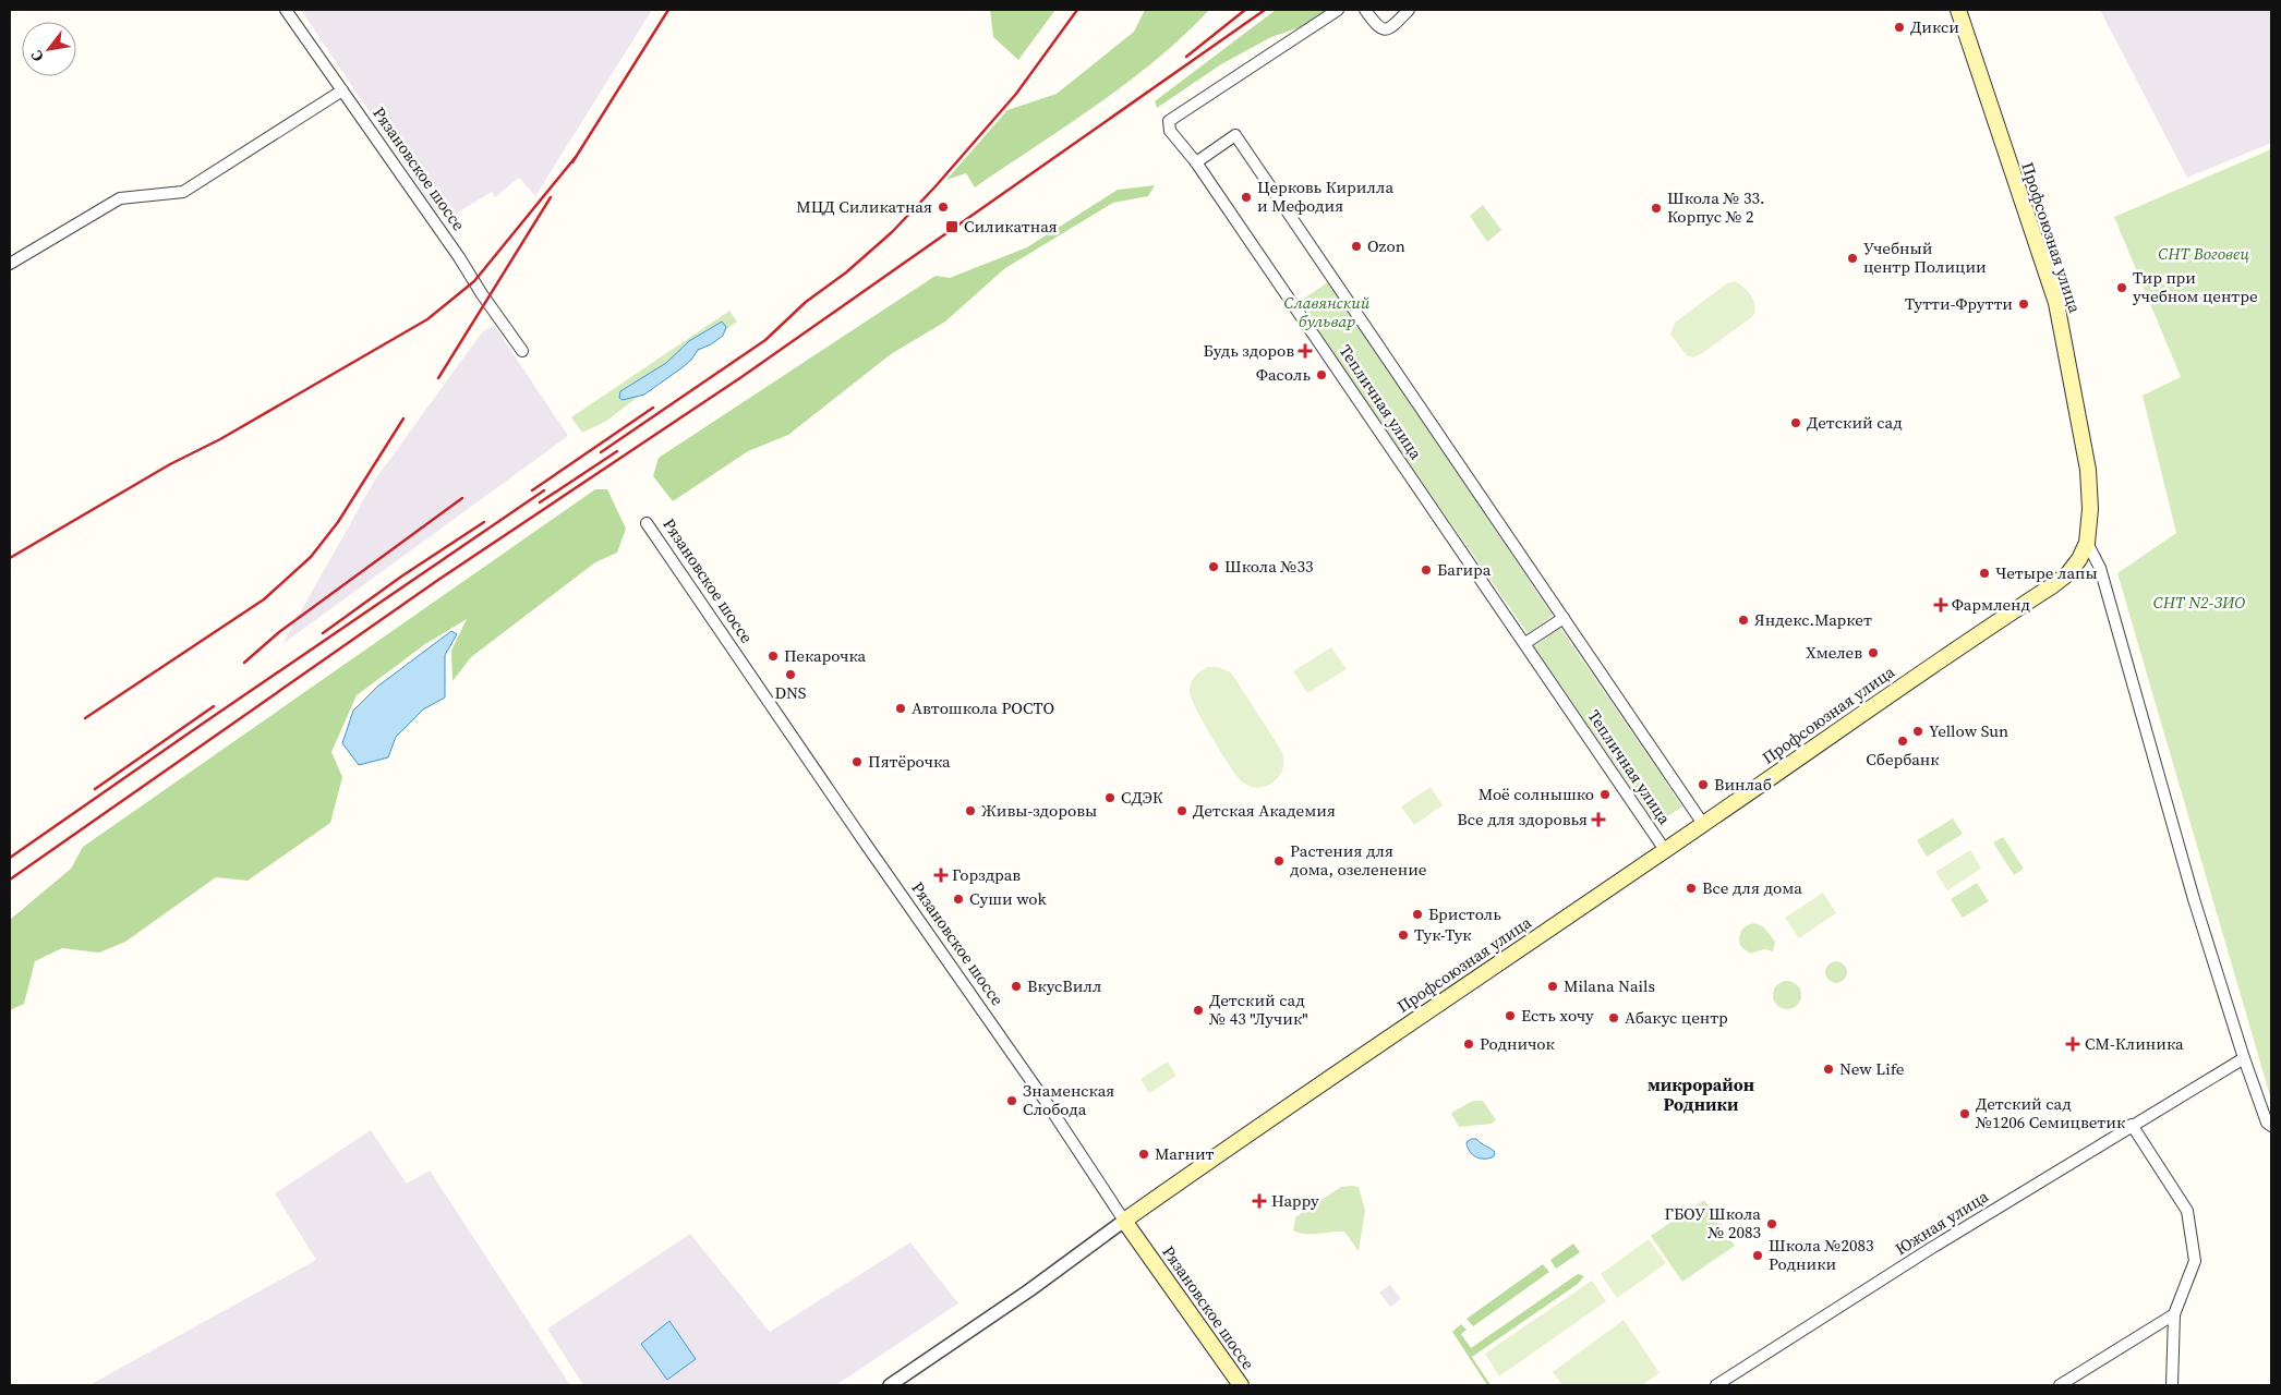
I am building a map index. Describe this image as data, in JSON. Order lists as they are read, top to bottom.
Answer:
{
  "streets": {
    "main road": ["Рязановское шоссе", "Профсоюзная улица"],
    "street": ["Тепличная улица", "Южная улица"]
  },
  "crossings": [
    ["Рязановское шоссе", "Профсоюзная улица"],
    ["Профсоюзная улица", "Тепличная улица"]
  ],
  "districts": ["микрорайон Родники"],
  "parks": ["СНТ Воговец", "Славянский бульвар", "СНТ N2-ЗИО"],
  "places": {
    "other": [
      "Дикси",
      "Церковь Кирилла и Мефодия",
      "МЦД Силикатная",
      "Школа № 33. Корпус № 2",
      "Ozon",
      "Учебный центр Полиции",
      "Тир при учебном центре",
      "Тутти-Фрутти",
      "Фасоль",
      "Детский сад",
      "Школа №33",
      "Багира",
      "Четыре лапы",
      "Яндекс.Маркет",
      "Хмелев",
      "Пекарочка",
      "DNS",
      "Автошкола РОСТО",
      "Yellow Sun",
      "Сбербанк",
      "Пятёрочка",
      "Винлаб",
      "Моё солнышко",
      "СДЭК",
      "Живы-здоровы",
      "Детская Академия",
      "Растения для дома, озеленение",
      "Все для дома",
      "Суши wok",
      "Бристоль",
      "Тук-Тук",
      "ВкусВилл",
      "Milana Nails",
      "Детский сад № 43 \"Лучик\"",
      "Есть хочу",
      "Абакус центр",
      "Родничок",
      "New Life",
      "Знаменская Слобода",
      "Детский сад №1206 Семицветик",
      "Магнит",
      "ГБОУ Школа № 2083",
      "Школа №2083 Родники"
    ],
    "transit": ["Силикатная"],
    "health": [
      "Будь здоров",
      "Фармленд",
      "Все для здоровья",
      "Горздрав",
      "СМ-Клиника",
      "Happy"
    ]
  },
  "north": "bottom left"
}
